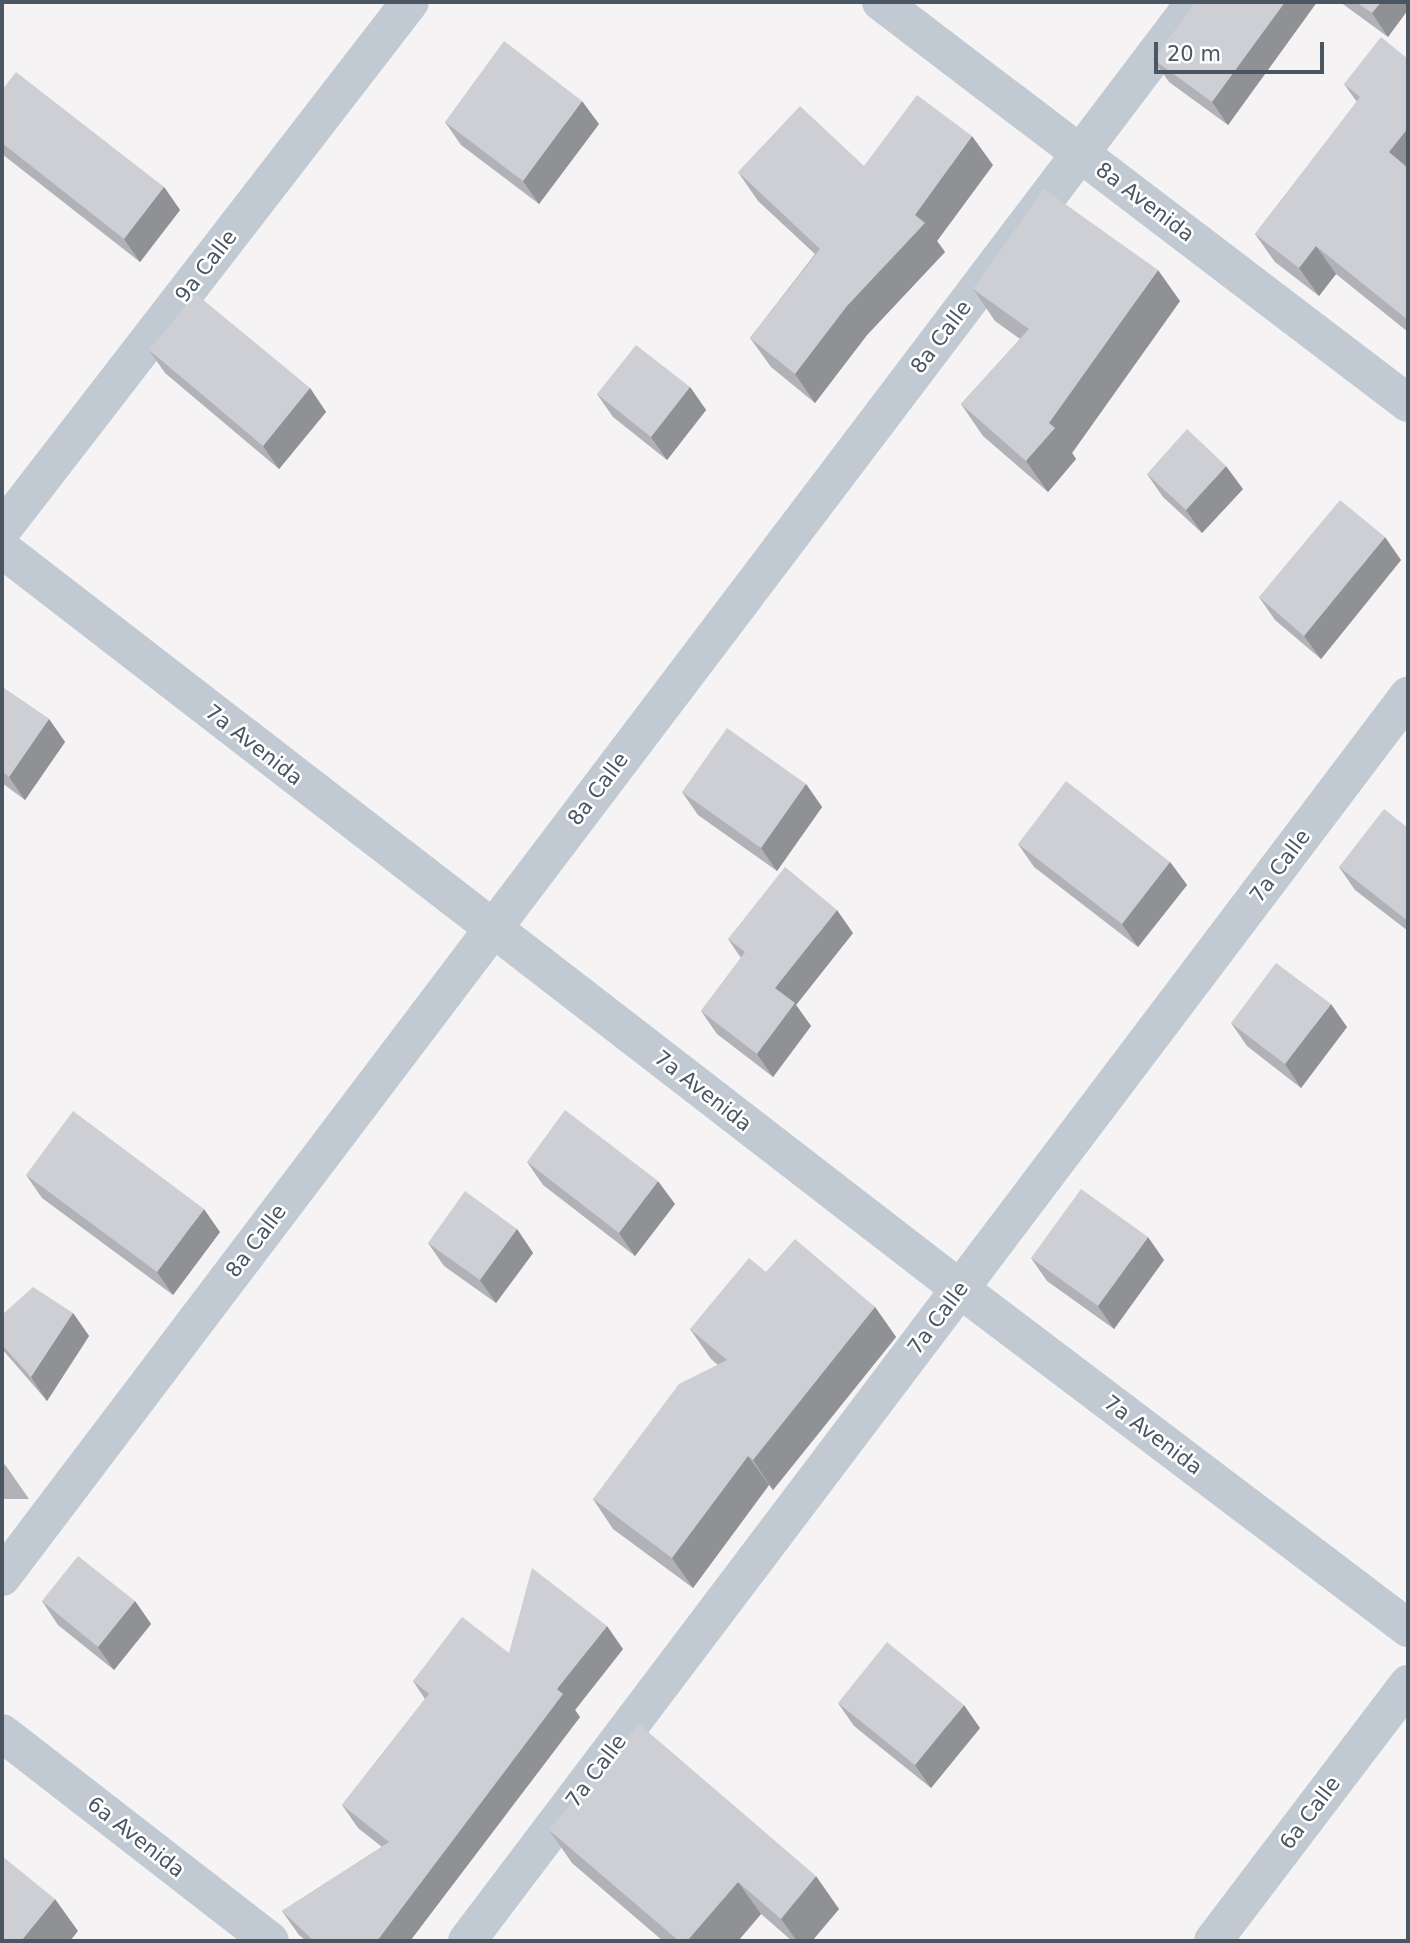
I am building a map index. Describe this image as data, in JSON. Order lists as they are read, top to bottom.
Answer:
{
  "streets": {
    "street": [
      "8a Avenida",
      "9a Calle",
      "8a Calle",
      "7a Avenida",
      "7a Calle",
      "6a Calle",
      "6a Avenida"
    ]
  },
  "crossings": [
    ["8a Avenida", "8a Calle"],
    ["8a Calle", "7a Avenida"],
    ["7a Avenida", "7a Calle"]
  ],
  "scale_bar": "20 m"
}
